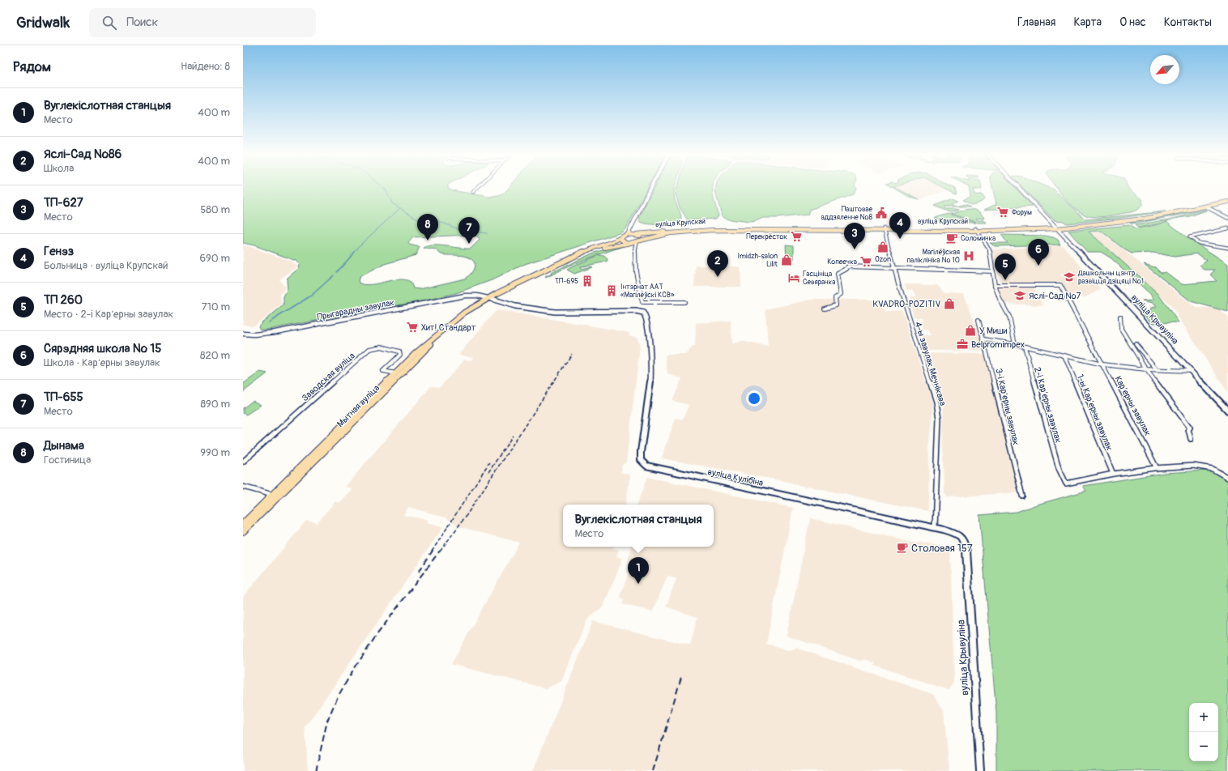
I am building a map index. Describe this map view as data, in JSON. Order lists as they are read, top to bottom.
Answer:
{
  "streets": {
    "main road": [
      "вуліца Крупскай",
      "вуліца Крывуліна",
      "Мытная вуліца",
      "вуліца Кулібіна"
    ],
    "street": [
      "Прыгарадны завулак",
      "4-ы завулак Мечнікава",
      "Заводская вуліца",
      "2-і Карʼерны завулак",
      "Карʼерны завулак",
      "3-і Карʼерны завулак",
      "1-ы Карʼерны завулак"
    ]
  },
  "crossings": [
    ["вуліца Крупскай", "вуліца Крывуліна"],
    ["вуліца Крупскай", "4-ы завулак Мечнікава"],
    ["Прыгарадны завулак", "Мытная вуліца"],
    ["Прыгарадны завулак", "вуліца Кулібіна"],
    ["вуліца Крывуліна", "вуліца Кулібіна"],
    ["4-ы завулак Мечнікава", "вуліца Кулібіна"],
    ["Заводская вуліца", "Мытная вуліца"],
    ["2-і Карʼерны завулак", "1-ы Карʼерны завулак"],
    ["Мытная вуліца", "вуліца Кулібіна"]
  ],
  "places": {
    "supermarket": [
      "Форум",
      "Перекрёсток",
      "Копеечка",
      "Хит! Стандарт"
    ],
    "public building": ["Паштовае аддзяленне №8"],
    "cafe": ["Соломинка", "Столовая 157"],
    "shop": [
      "Ozon",
      "Imidzh-salon Lilit",
      "KVADRO-POZITIV",
      "У Миши"
    ],
    "hospital": ["Магілёўская паліклініка № 10"],
    "school or university": ["Дашкольны цэнтр развіцця дзіцяці №1", "Яслі-Сад №7"],
    "hotel": ["Гасцініца Севяранка"],
    "building": ["ТП-695", "Інтэрнат ААТ «Магілёўскі КСВ»"],
    "office": ["Belpromimpex"]
  },
  "north": "bottom left",
  "page": {
    "header": "Gridwalk",
    "search": "Поиск",
    "nav": [
      "Главная",
      "Карта",
      "О нас",
      "Контакты"
    ],
    "heading": ["Рядом", "Найдено: 8"],
    "list": [
      {
        "mark": "1",
        "name": "Вуглекіслотная станцыя",
        "note": "Место",
        "value": "400 m"
      },
      {
        "mark": "2",
        "name": "Яслі-Сад №86",
        "note": "Школа",
        "value": "400 m"
      },
      {
        "mark": "3",
        "name": "ТП-627",
        "note": "Место",
        "value": "580 m"
      },
      {
        "mark": "4",
        "name": "Генэз",
        "note": "Больница · вуліца Крупскай",
        "value": "690 m"
      },
      {
        "mark": "5",
        "name": "ТП 260",
        "note": "Место · 2-і Карʼерны завулак",
        "value": "710 m"
      },
      {
        "mark": "6",
        "name": "Сярэдняя школа № 15",
        "note": "Школа · Карʼерны завулак",
        "value": "820 m"
      },
      {
        "mark": "7",
        "name": "ТП-655",
        "note": "Место",
        "value": "890 m"
      },
      {
        "mark": "8",
        "name": "Дынама",
        "note": "Гостиница",
        "value": "990 m"
      }
    ],
    "pins": [
      "4",
      "8",
      "7",
      "3",
      "6",
      "2",
      "5",
      "1"
    ],
    "popup": ["Вуглекіслотная станцыя", "Место"],
    "map_buttons": ["+", "−"]
  }
}
